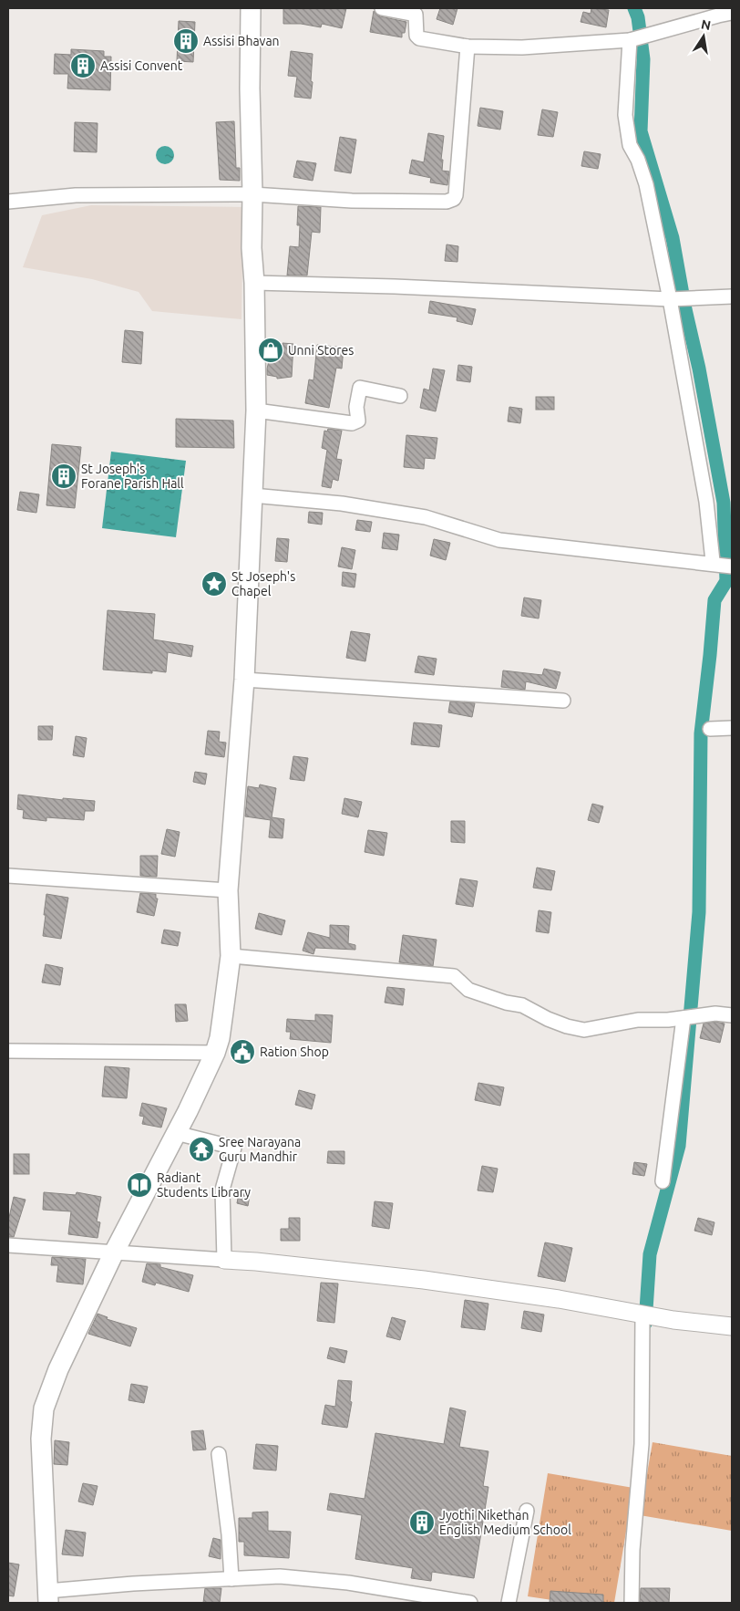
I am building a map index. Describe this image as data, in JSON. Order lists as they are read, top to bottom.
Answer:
{
  "places": {
    "building": [
      "Assisi Bhavan",
      "Assisi Convent",
      "St Joseph's Forane Parish Hall",
      "Jyothi Nikethan English Medium School"
    ],
    "shop": ["Unni Stores"],
    "place": ["St Joseph's Chapel"],
    "public building": ["Ration Shop"],
    "temple": ["Sree Narayana Guru Mandhir"],
    "library": ["Radiant Students Library"]
  },
  "north": "top"
}
